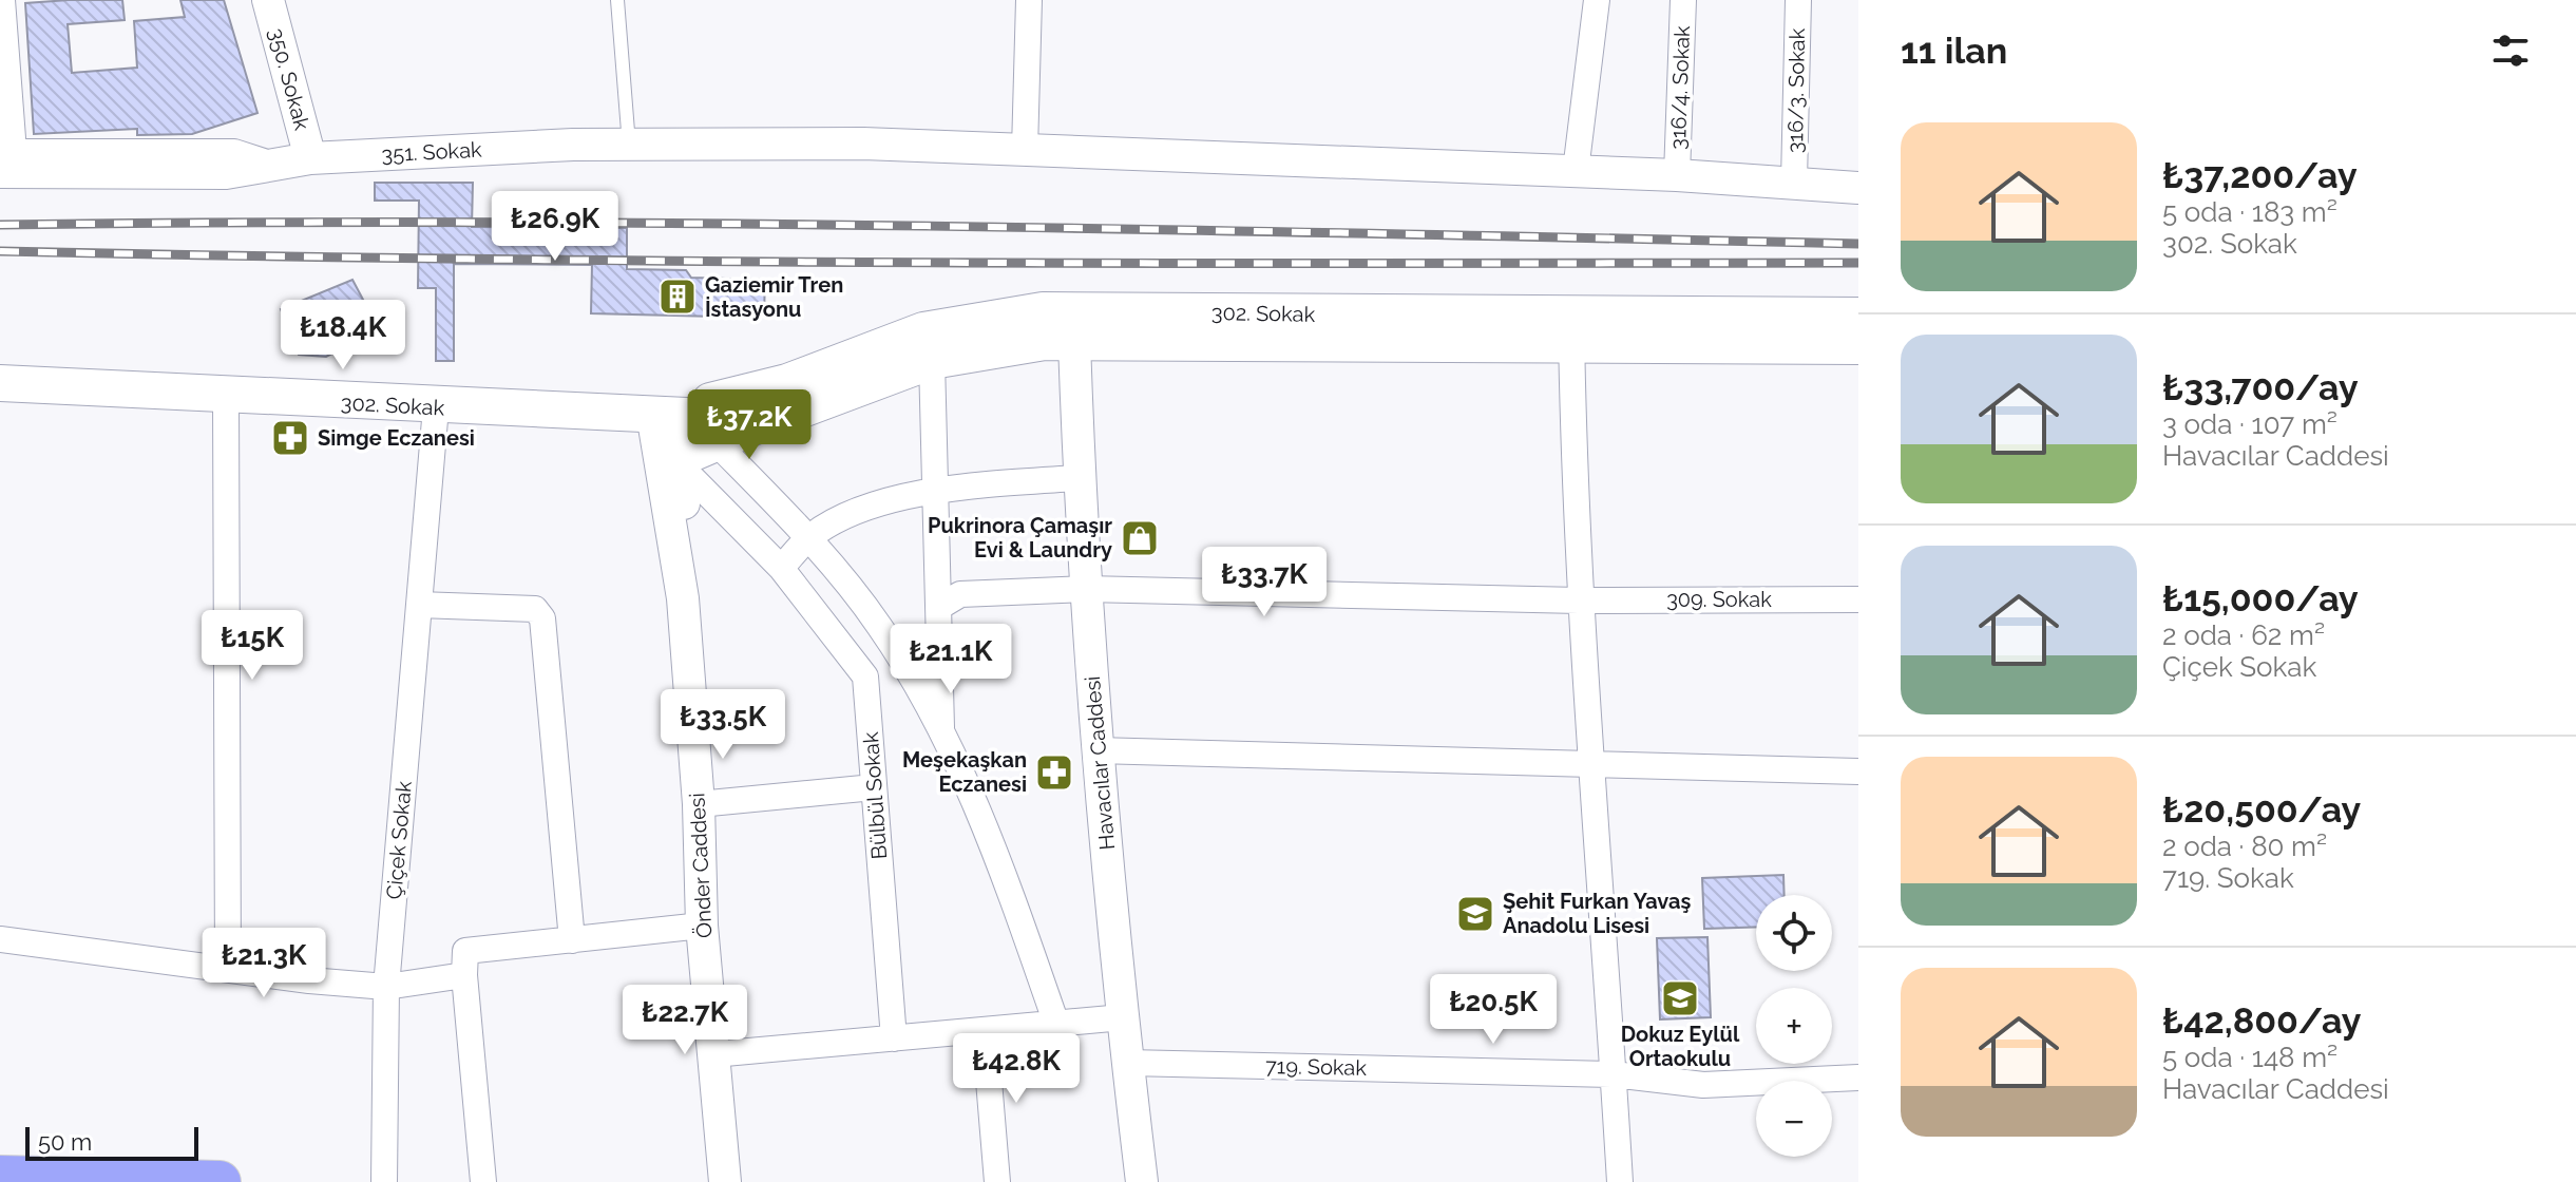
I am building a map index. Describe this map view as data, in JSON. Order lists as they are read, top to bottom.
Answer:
{
  "streets": {
    "main road": ["302. Sokak"],
    "street": [
      "350. Sokak",
      "316/4. Sokak",
      "316/3. Sokak",
      "351. Sokak",
      "309. Sokak",
      "Havacılar Caddesi",
      "Bülbül Sokak",
      "Çiçek Sokak",
      "Önder Caddesi",
      "719. Sokak"
    ]
  },
  "crossings": [
    ["350. Sokak", "351. Sokak"],
    ["316/4. Sokak", "351. Sokak"],
    ["316/3. Sokak", "351. Sokak"],
    ["302. Sokak", "Havacılar Caddesi"],
    ["302. Sokak", "Çiçek Sokak"],
    ["302. Sokak", "Önder Caddesi"],
    ["309. Sokak", "Havacılar Caddesi"],
    ["Havacılar Caddesi", "719. Sokak"],
    ["Bülbül Sokak", "Önder Caddesi"]
  ],
  "places": {
    "building": ["Gaziemir Tren İstasyonu"],
    "pharmacy": ["Simge Eczanesi", "Meşekaşkan Eczanesi"],
    "shop": ["Pukrinora Çamaşır Evi & Laundry"],
    "school or university": ["Şehit Furkan Yavaş Anadolu Lisesi", "Dokuz Eylül Ortaokulu"]
  },
  "scale_bar": "50 m",
  "page": {
    "heading": "11 ilan",
    "list": [
      {
        "name": "₺37,200/ay",
        "note": "5 oda · 183 m² · 302. Sokak"
      },
      {
        "name": "₺33,700/ay",
        "note": "3 oda · 107 m² · Havacılar Caddesi"
      },
      {
        "name": "₺15,000/ay",
        "note": "2 oda · 62 m² · Çiçek Sokak"
      },
      {
        "name": "₺20,500/ay",
        "note": "2 oda · 80 m² · 719. Sokak"
      },
      {
        "name": "₺42,800/ay",
        "note": "5 oda · 148 m² · Havacılar Caddesi"
      }
    ],
    "price": [
      "₺26.9K",
      "₺18.4K",
      "₺37.2K",
      "₺33.7K",
      "₺15K",
      "₺21.1K",
      "₺33.5K",
      "₺21.3K",
      "₺20.5K",
      "₺22.7K",
      "₺42.8K"
    ],
    "map_buttons": ["+", "−"],
    "scale": "50 m"
  }
}
